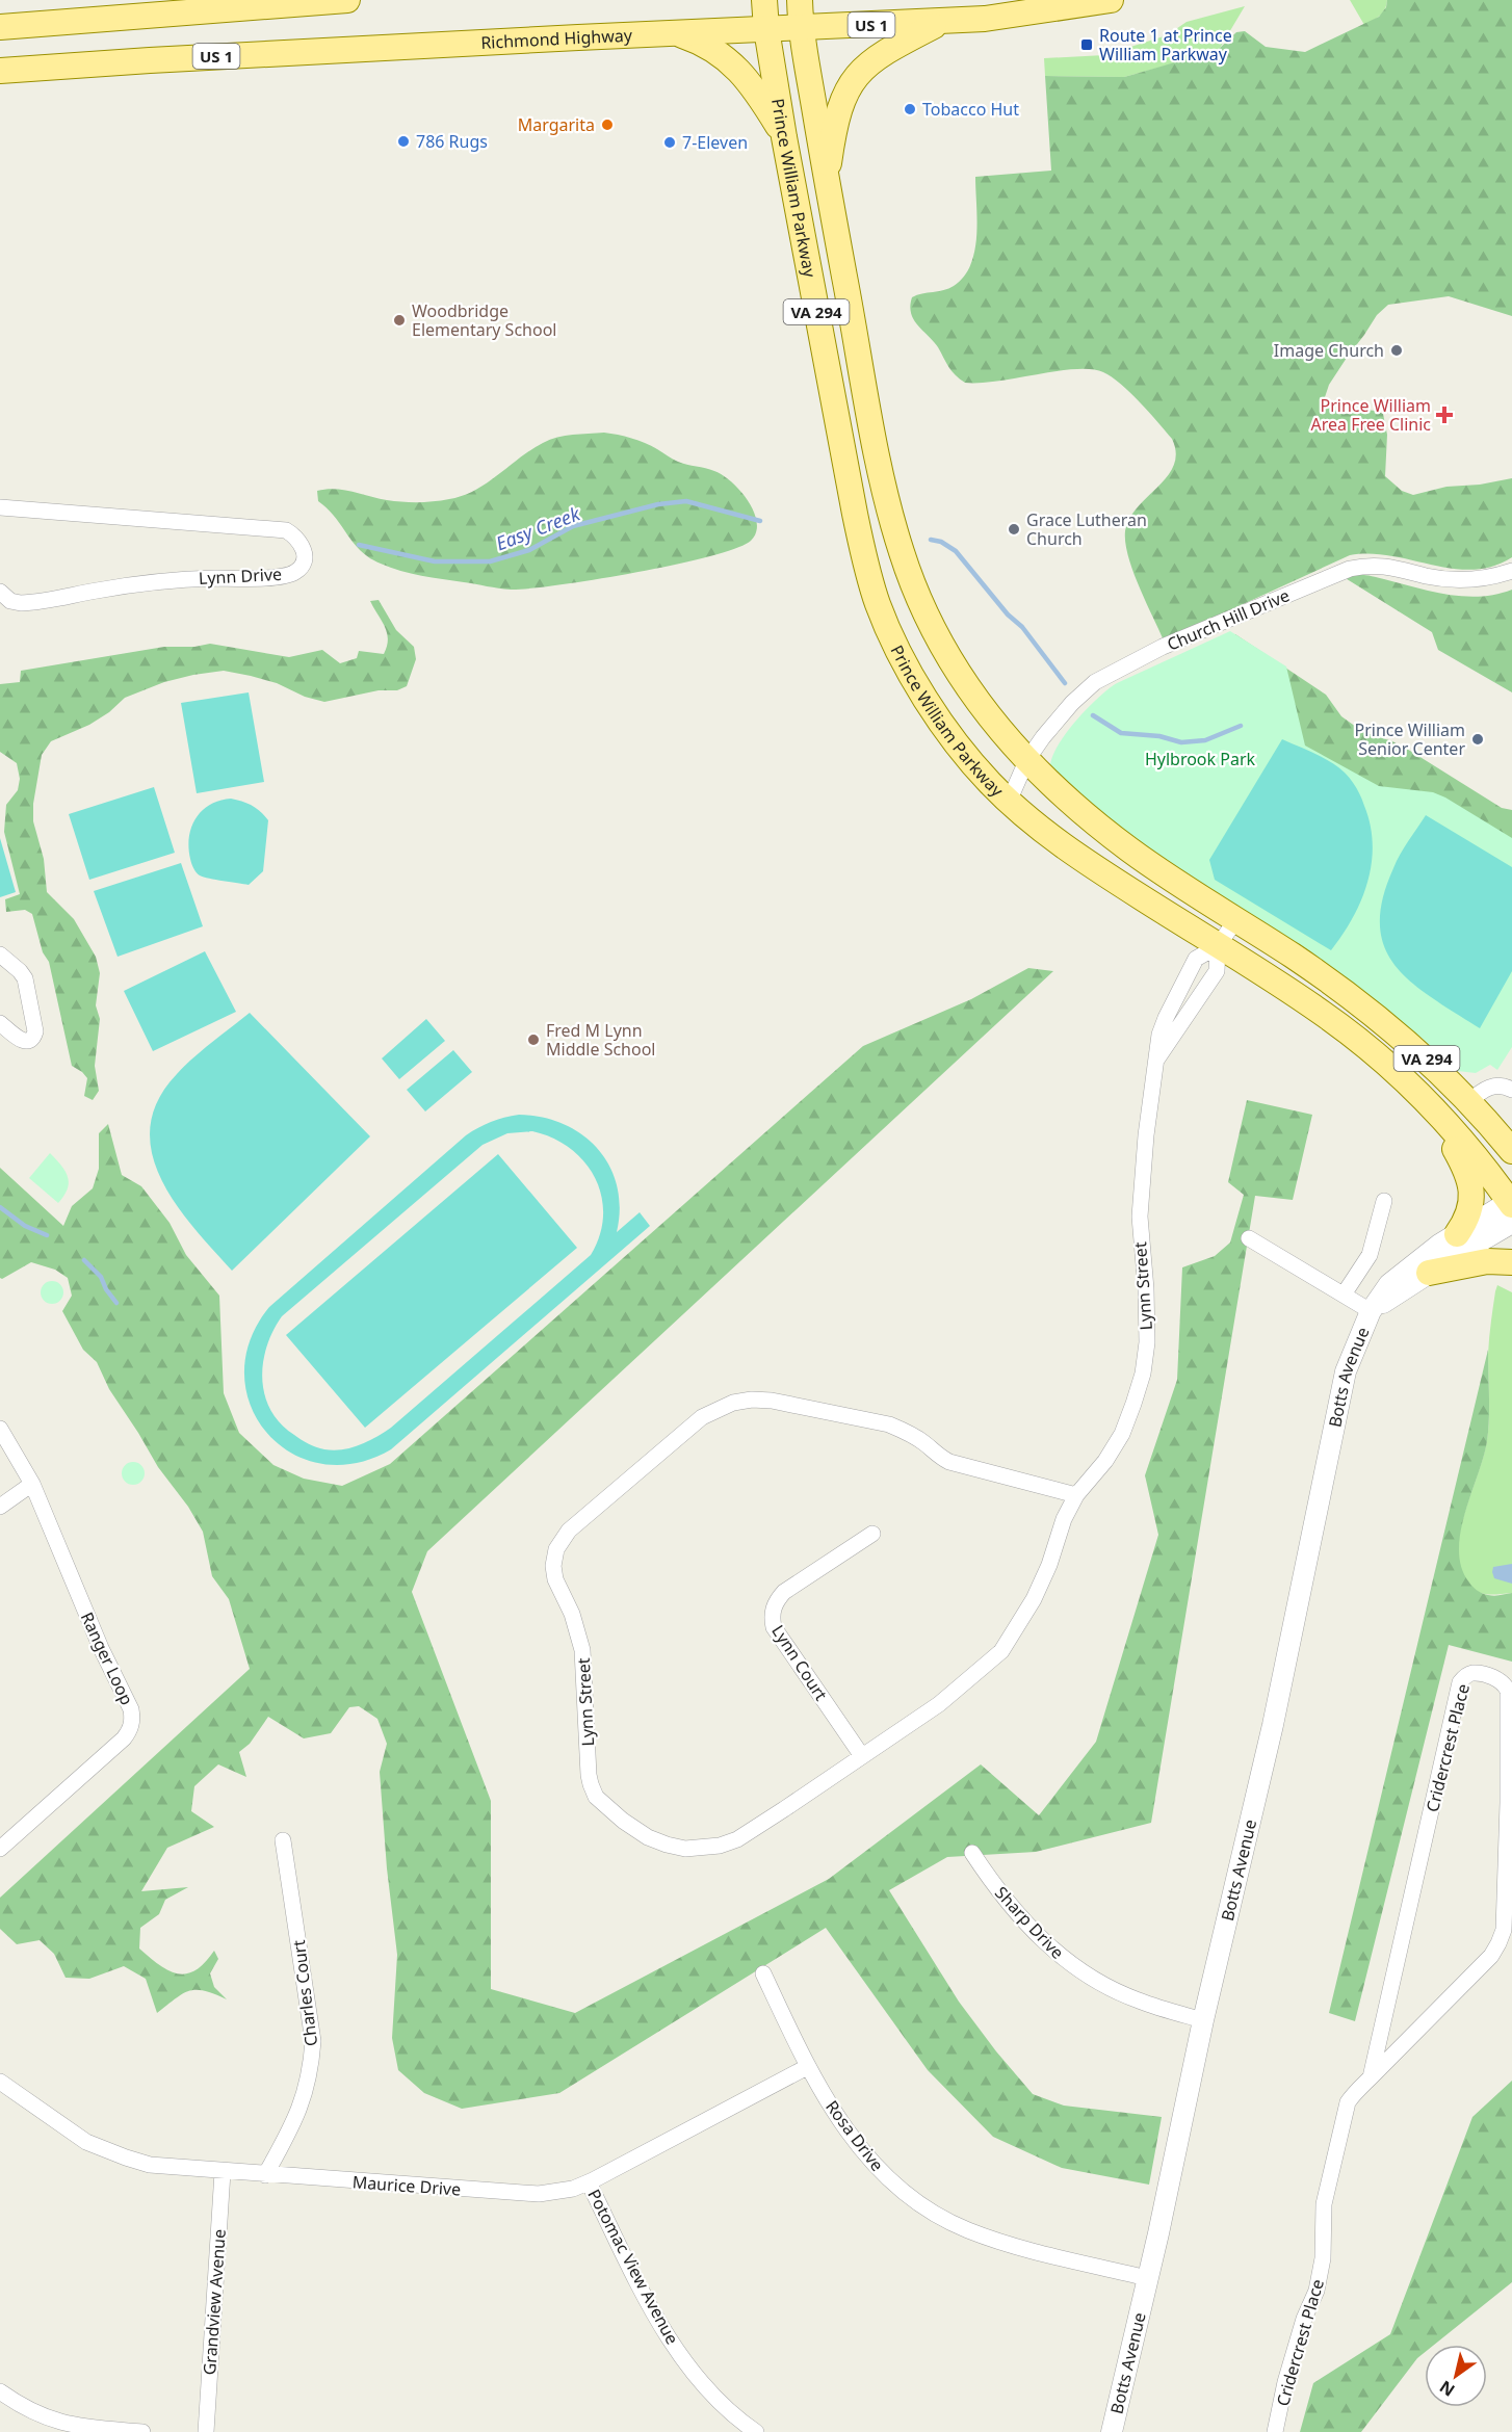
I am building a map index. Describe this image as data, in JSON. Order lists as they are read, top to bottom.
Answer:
{
  "streets": {
    "main road": [
      "US 1",
      "Richmond Highway",
      "Prince William Parkway",
      "VA 294"
    ],
    "street": [
      "Lynn Drive",
      "Church Hill Drive",
      "Lynn Street",
      "Botts Avenue",
      "Ranger Loop",
      "Lynn Court",
      "Cridercrest Place",
      "Sharp Drive",
      "Charles Court",
      "Rosa Drive",
      "Maurice Drive",
      "Potomac View Avenue",
      "Grandview Avenue"
    ]
  },
  "crossings": [
    ["Richmond Highway", "Prince William Parkway"],
    ["Prince William Parkway", "Church Hill Drive"],
    ["Prince William Parkway", "Lynn Street"],
    ["Prince William Parkway", "Botts Avenue"],
    ["Lynn Street", "Lynn Court"],
    ["Botts Avenue", "Sharp Drive"],
    ["Botts Avenue", "Rosa Drive"],
    ["Charles Court", "Maurice Drive"],
    ["Rosa Drive", "Maurice Drive"],
    ["Maurice Drive", "Potomac View Avenue"],
    ["Maurice Drive", "Grandview Avenue"]
  ],
  "water": ["Easy Creek"],
  "parks": ["Hylbrook Park"],
  "places": {
    "transit": ["Route 1 at Prince William Parkway"],
    "other": [
      "Tobacco Hut",
      "Margarita",
      "786 Rugs",
      "7-Eleven",
      "Woodbridge Elementary School",
      "Image Church",
      "Grace Lutheran Church",
      "Prince William Senior Center",
      "Fred M Lynn Middle School"
    ],
    "health": ["Prince William Area Free Clinic"]
  },
  "north": "bottom left"
}
